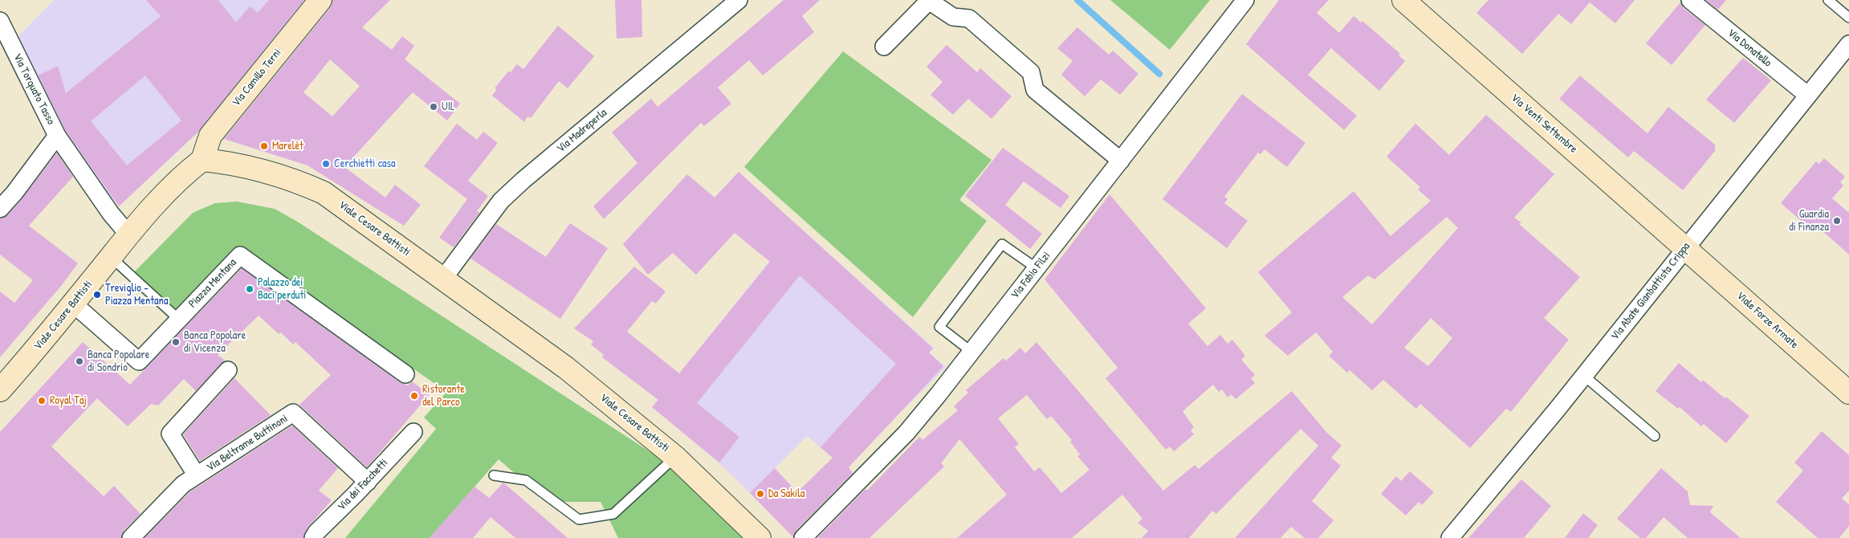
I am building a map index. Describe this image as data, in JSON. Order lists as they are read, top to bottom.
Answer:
{
  "streets": {
    "street": [
      "Via Donatello",
      "Via Camillo Terni",
      "Via Torquato Tasso",
      "Via Venti Settembre",
      "Via Madreperla",
      "Viale Cesare Battisti",
      "Via Fabio Filzi",
      "Piazza Mentana",
      "Via Abate Gianbattista Crippa",
      "Viale Forze Armate",
      "Via Beltrame Buttinoni",
      "Via dei Facchetti"
    ]
  },
  "crossings": [
    ["Via Donatello", "Via Abate Gianbattista Crippa"],
    ["Via Camillo Terni", "Viale Cesare Battisti"],
    ["Via Torquato Tasso", "Viale Cesare Battisti"],
    ["Via Venti Settembre", "Via Abate Gianbattista Crippa"],
    ["Via Venti Settembre", "Viale Forze Armate"],
    ["Via Madreperla", "Viale Cesare Battisti"],
    ["Viale Cesare Battisti", "Piazza Mentana"],
    ["Via Abate Gianbattista Crippa", "Viale Forze Armate"],
    ["Via Beltrame Buttinoni", "Via dei Facchetti"]
  ],
  "places": [
    "UIL",
    "Marelèt",
    "Cerchietti casa",
    "Guardia di Finanza",
    "Palazzo dei Baci perduti",
    "Treviglio - Piazza Mentana",
    "Banca Popolare di Vicenza",
    "Banca Popolare di Sondrio",
    "Ristorante del Parco",
    "Royal Taj",
    "Da Sakila"
  ]
}
